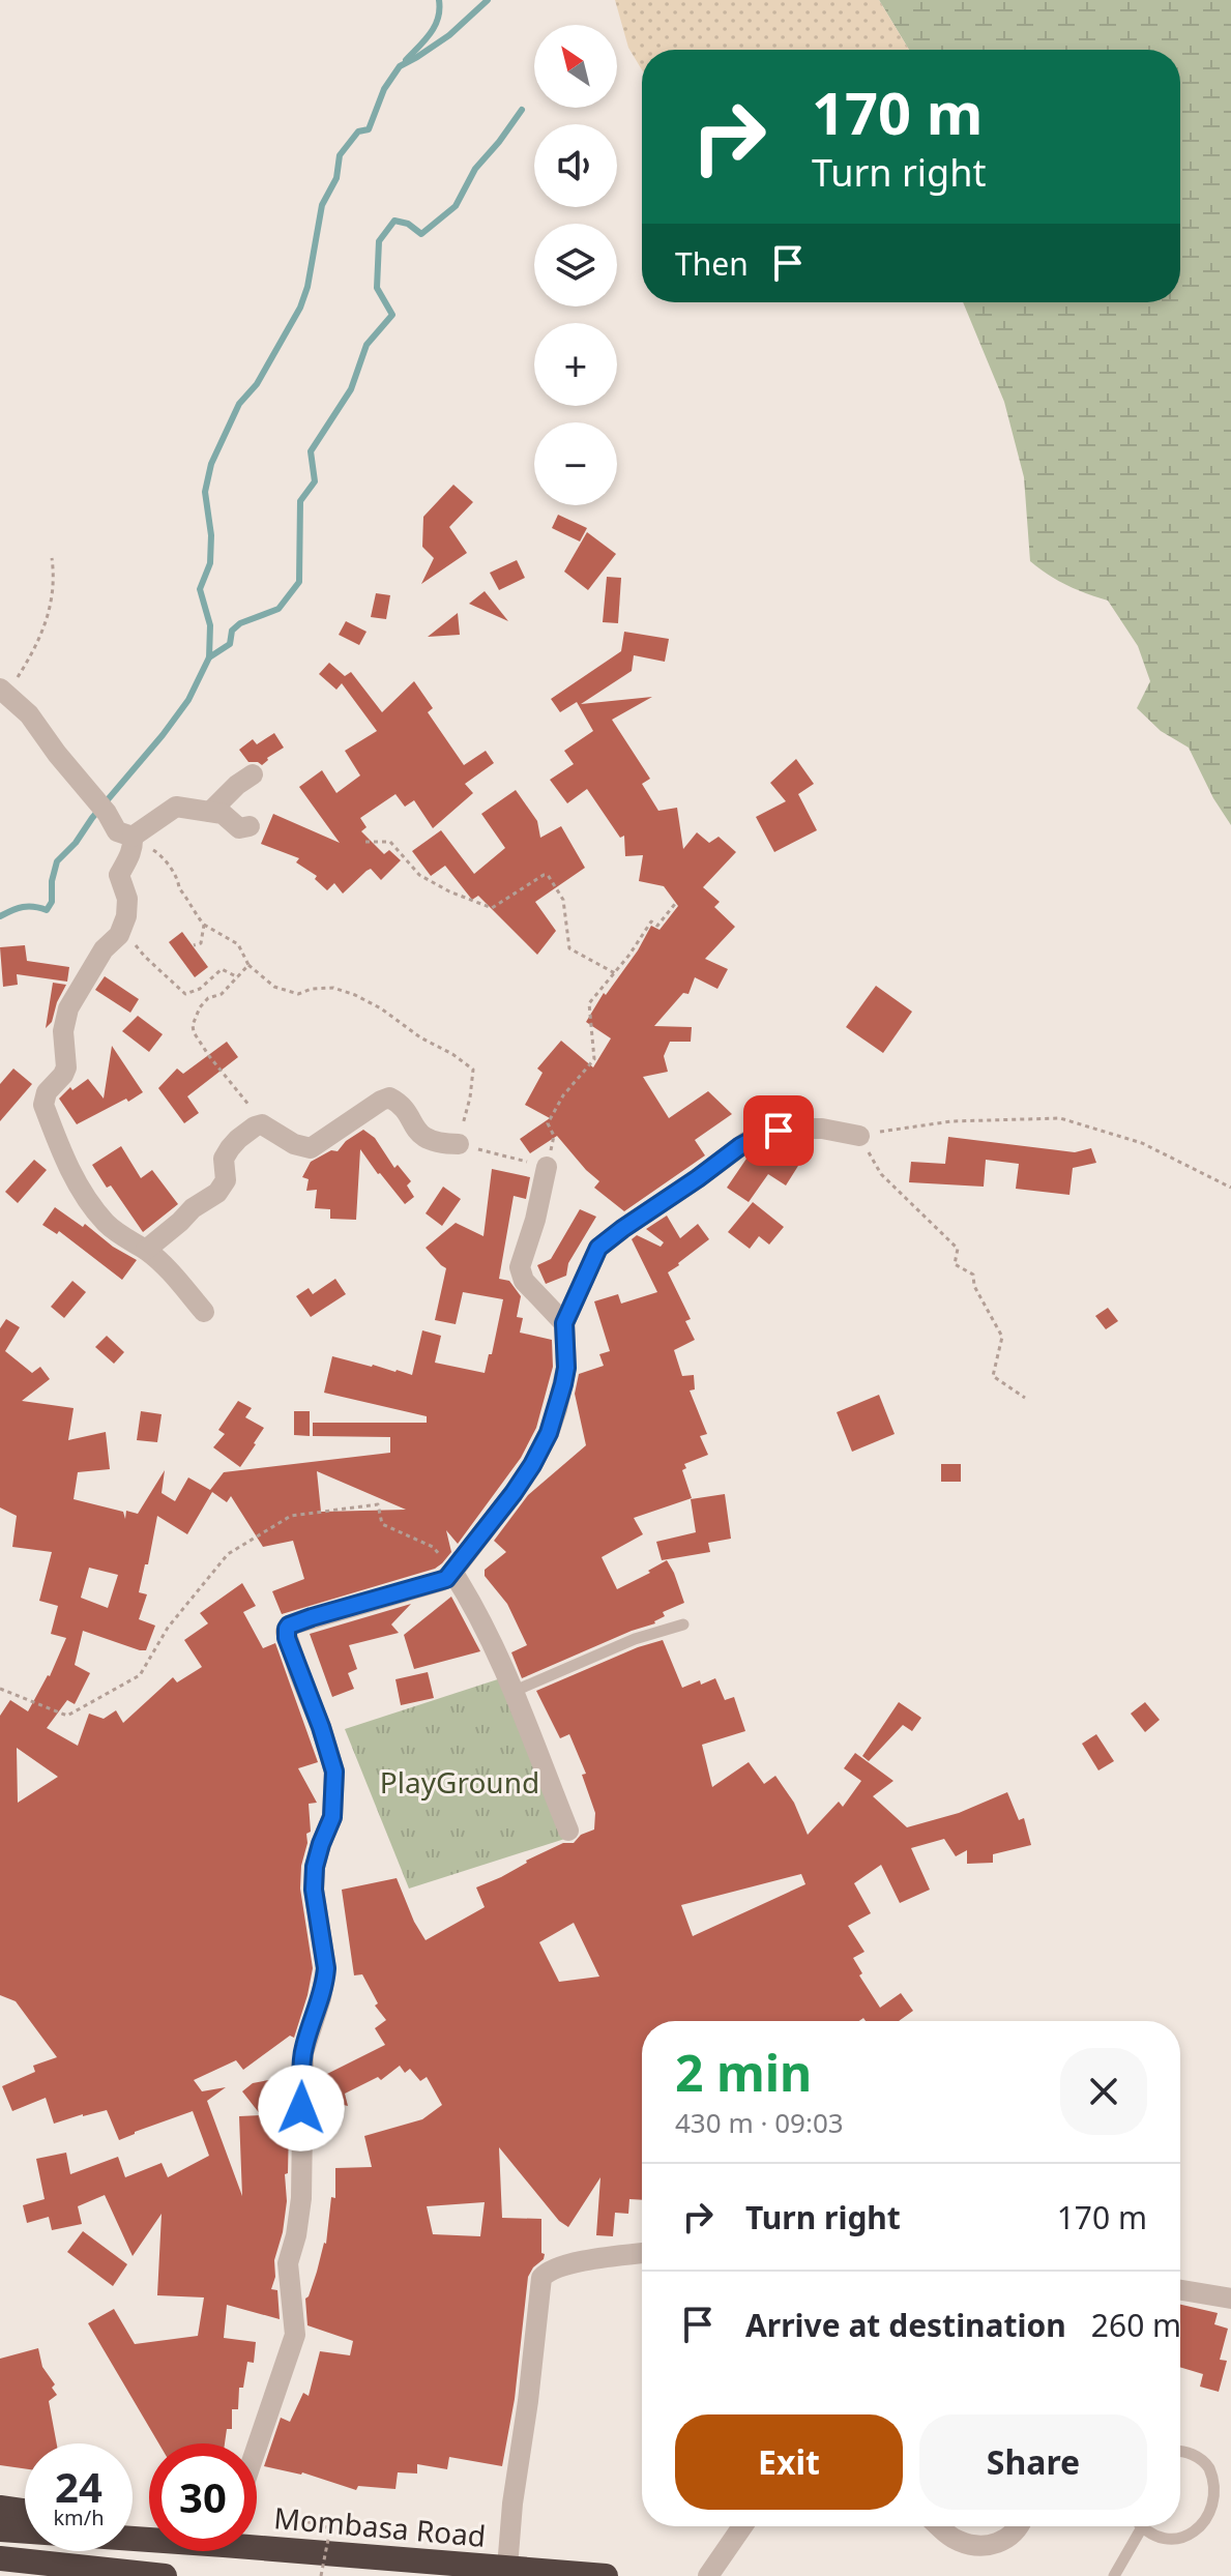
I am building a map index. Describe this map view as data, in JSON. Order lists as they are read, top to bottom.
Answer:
{
  "streets": {
    "highway": ["Mombasa Road"]
  },
  "parks": ["PlayGround"],
  "north": "top left",
  "page": {
    "map_buttons": ["+", "−"],
    "turn": ["170 m", "Turn right"],
    "then": "Then",
    "heading": ["2 min", "430 m · 09:03"],
    "list": [
      {
        "name": "Turn right",
        "value": "170 m"
      },
      {
        "name": "Arrive at destination",
        "value": "260 m"
      }
    ],
    "buttons": ["Exit", "Share"],
    "speed": "24 km/h",
    "limit": "30"
  }
}
